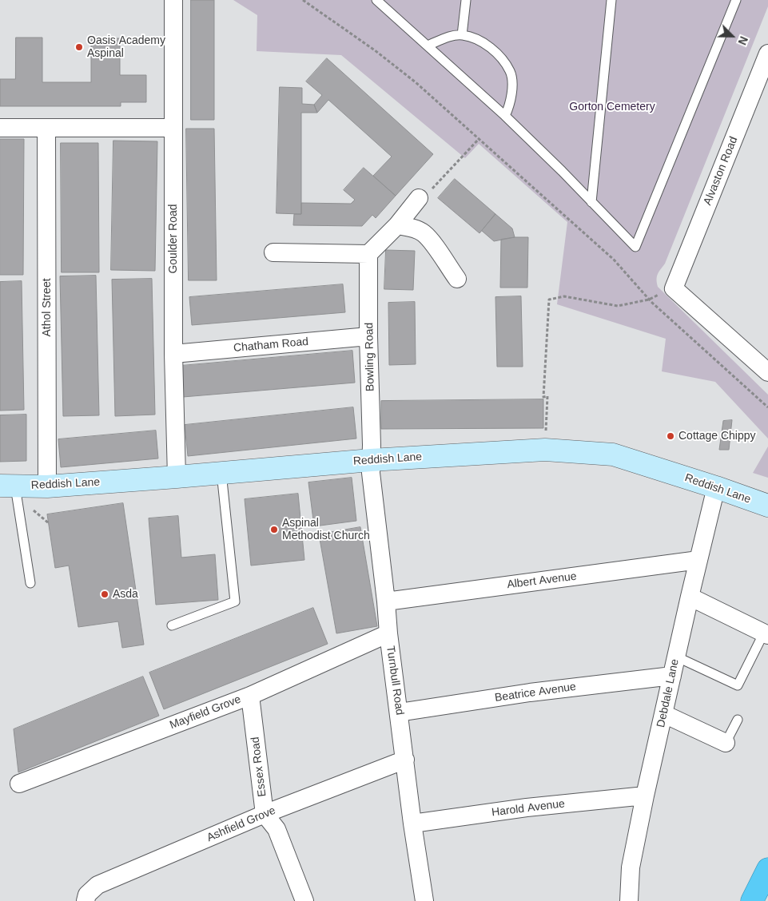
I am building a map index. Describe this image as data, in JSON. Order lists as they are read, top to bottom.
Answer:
{
  "streets": {
    "main road": ["Reddish Lane"],
    "street": [
      "Alvaston Road",
      "Goulder Road",
      "Athol Street",
      "Chatham Road",
      "Bowling Road",
      "Albert Avenue",
      "Turnbull Road",
      "Beatrice Avenue",
      "Debdale Lane",
      "Mayfield Grove",
      "Essex Road",
      "Harold Avenue",
      "Ashfield Grove"
    ]
  },
  "crossings": [
    ["Goulder Road", "Chatham Road"],
    ["Goulder Road", "Reddish Lane"],
    ["Athol Street", "Reddish Lane"],
    ["Chatham Road", "Bowling Road"],
    ["Bowling Road", "Reddish Lane"],
    ["Bowling Road", "Turnbull Road"],
    ["Reddish Lane", "Turnbull Road"],
    ["Reddish Lane", "Debdale Lane"],
    ["Albert Avenue", "Turnbull Road"],
    ["Albert Avenue", "Debdale Lane"],
    ["Turnbull Road", "Beatrice Avenue"],
    ["Turnbull Road", "Mayfield Grove"],
    ["Turnbull Road", "Harold Avenue"],
    ["Turnbull Road", "Ashfield Grove"],
    ["Beatrice Avenue", "Debdale Lane"],
    ["Debdale Lane", "Harold Avenue"],
    ["Mayfield Grove", "Essex Road"],
    ["Essex Road", "Ashfield Grove"]
  ],
  "parks": ["Gorton Cemetery"],
  "places": [
    "Oasis Academy Aspinal",
    "Cottage Chippy",
    "Aspinal Methodist Church",
    "Asda"
  ],
  "north": "bottom right"
}
